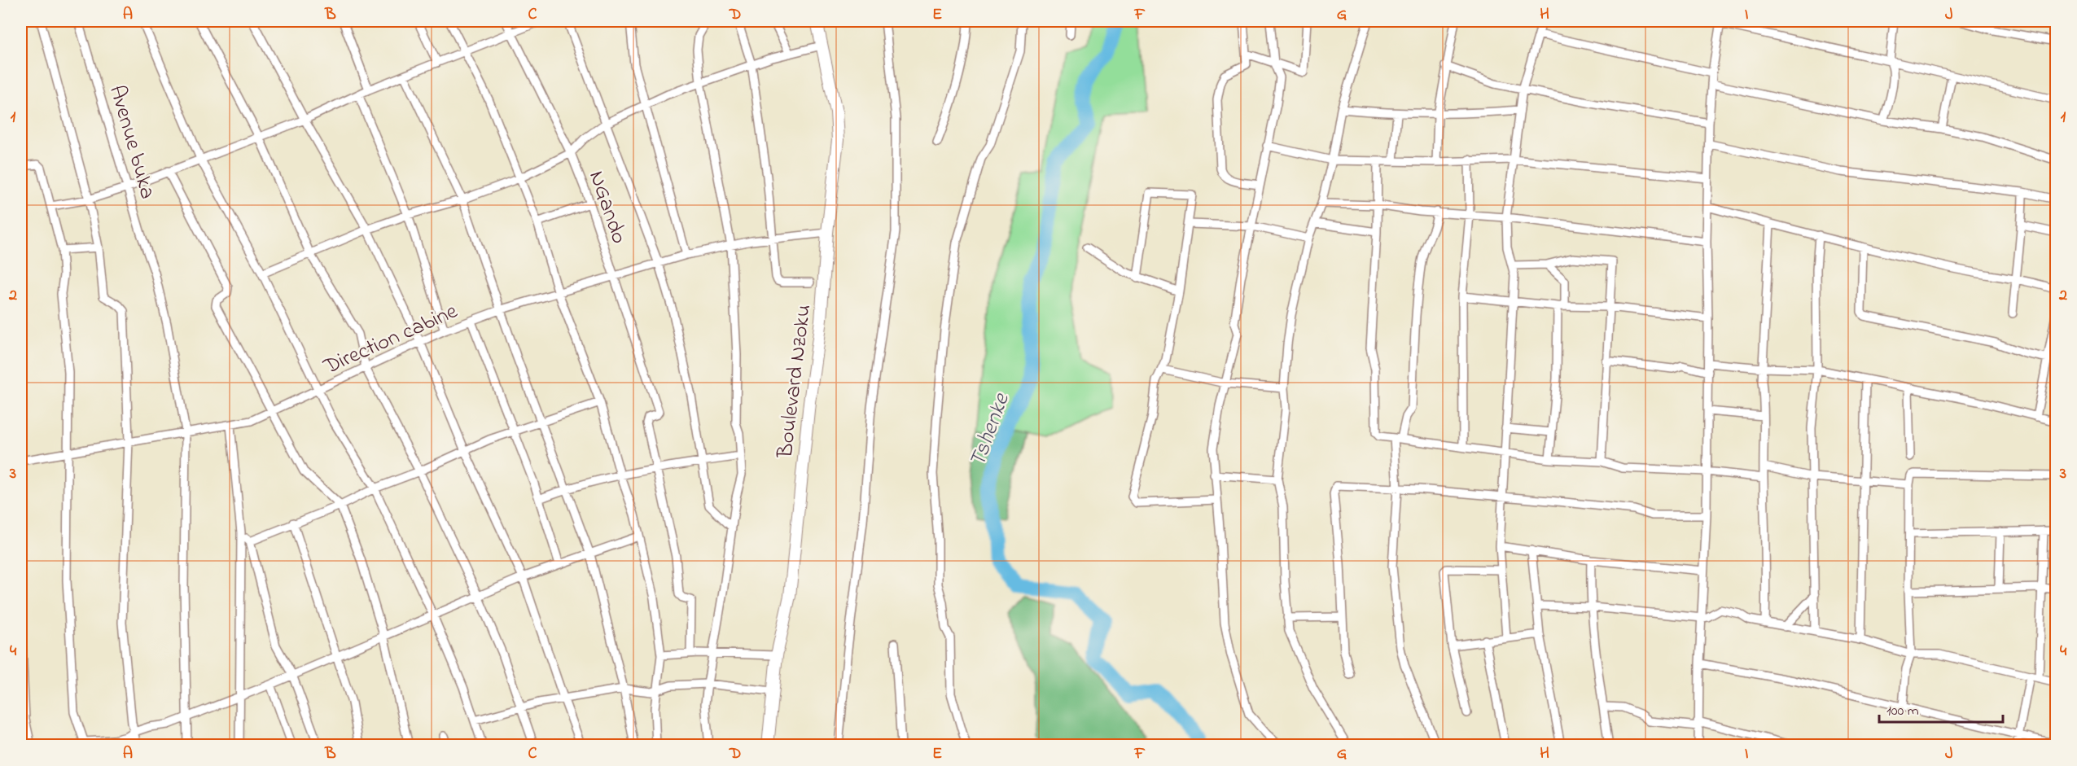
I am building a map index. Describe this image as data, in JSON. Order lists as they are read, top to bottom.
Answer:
{
  "streets": {
    "street": [
      "Avenue buka",
      "NGando",
      "Direction cabine",
      "Boulevard Nzoku"
    ]
  },
  "crossings": [
    ["Avenue buka", "Direction cabine"],
    ["NGando", "Direction cabine"],
    ["Direction cabine", "Boulevard Nzoku"]
  ],
  "water": ["Tshenke"],
  "scale_bar": "100 m",
  "grid": {
    "columns": [
      "A",
      "B",
      "C",
      "D",
      "E",
      "F",
      "G",
      "H",
      "I",
      "J"
    ],
    "rows": [
      "1",
      "2",
      "3",
      "4"
    ]
  }
}
